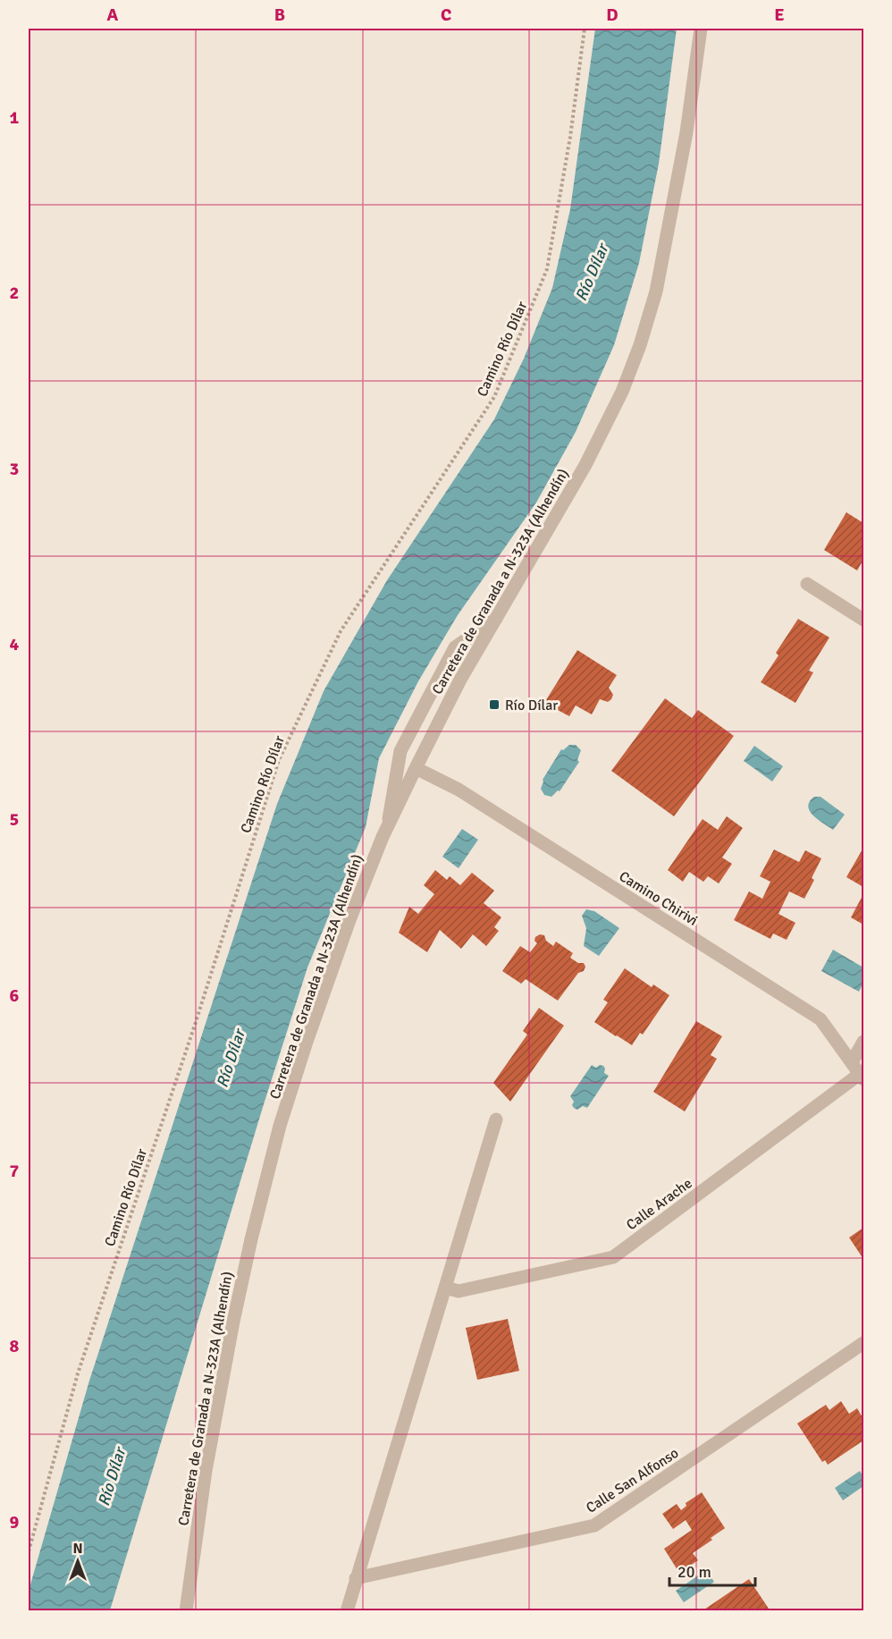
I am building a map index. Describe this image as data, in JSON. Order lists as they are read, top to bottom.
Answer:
{
  "streets": {
    "street": [
      "Carretera de Granada a N-323A (Alhendín)",
      "Camino Chirivi",
      "Calle Arache",
      "Calle San Alfonso"
    ],
    "path": ["Camino Río Dílar"]
  },
  "crossings": [
    ["Carretera de Granada a N-323A (Alhendín)", "Camino Chirivi"],
    ["Camino Chirivi", "Calle Arache"]
  ],
  "water": ["Río Dílar"],
  "places": {
    "transit": ["Río Dílar"]
  },
  "scale_bar": "20 m",
  "north": "top",
  "grid": {
    "columns": [
      "A",
      "B",
      "C",
      "D",
      "E"
    ],
    "rows": [
      "1",
      "2",
      "3",
      "4",
      "5",
      "6",
      "7",
      "8",
      "9"
    ]
  }
}
